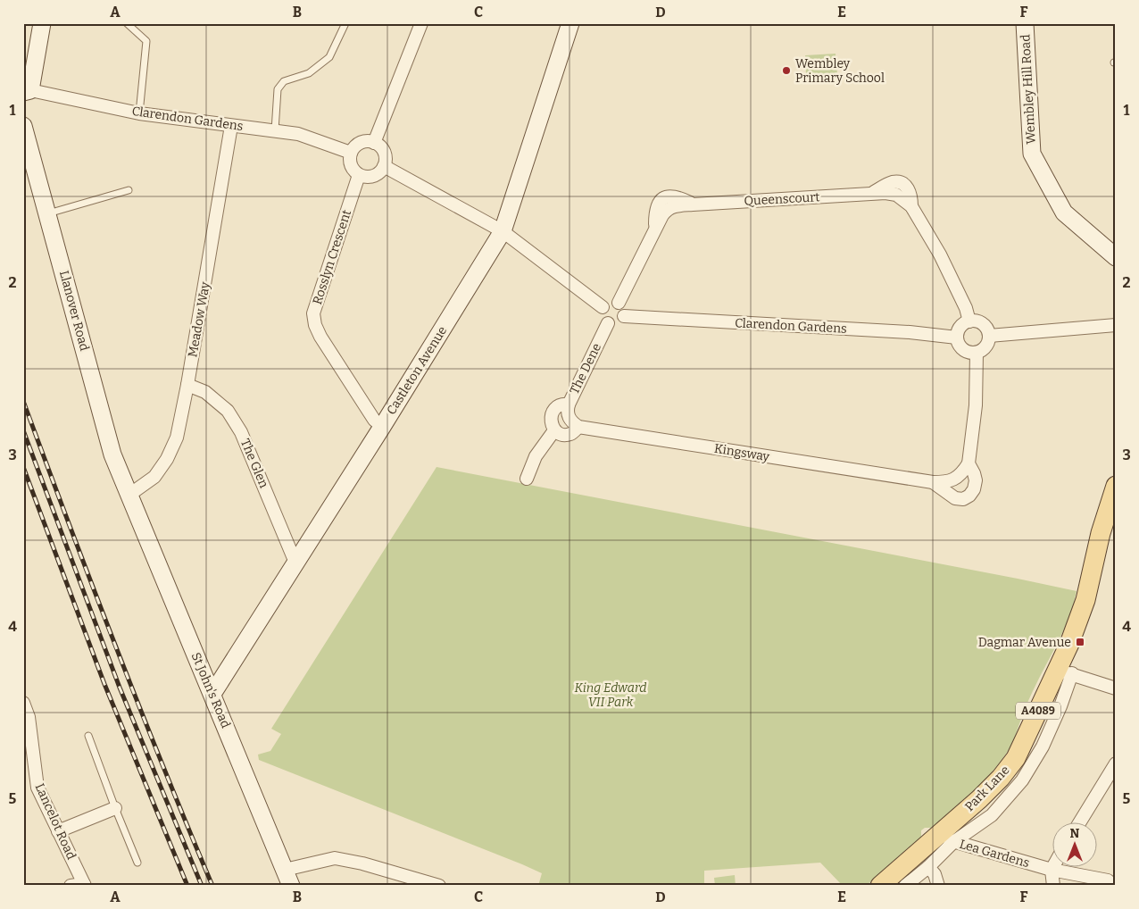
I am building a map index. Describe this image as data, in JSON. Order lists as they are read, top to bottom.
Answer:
{
  "streets": {
    "main road": ["A4089", "Park Lane"],
    "street": [
      "Wembley Hill Road",
      "Clarendon Gardens",
      "Queenscourt",
      "Rosslyn Crescent",
      "Llanover Road",
      "Meadow Way",
      "The Dene",
      "Castleton Avenue",
      "Kingsway",
      "The Glen",
      "St John's Road",
      "Lancelot Road",
      "Lea Gardens"
    ]
  },
  "crossings": [
    ["Clarendon Gardens", "Queenscourt"],
    ["Clarendon Gardens", "Rosslyn Crescent"],
    ["Clarendon Gardens", "Meadow Way"],
    ["Clarendon Gardens", "The Dene"],
    ["Clarendon Gardens", "Kingsway"],
    ["Queenscourt", "The Dene"],
    ["Queenscourt", "Kingsway"],
    ["Rosslyn Crescent", "Castleton Avenue"],
    ["Llanover Road", "Meadow Way"],
    ["Llanover Road", "St John's Road"],
    ["Meadow Way", "The Glen"],
    ["Meadow Way", "St John's Road"],
    ["Castleton Avenue", "The Glen"],
    ["Castleton Avenue", "St John's Road"],
    ["Park Lane", "Lea Gardens"]
  ],
  "parks": ["King Edward VII Park"],
  "places": {
    "other": ["Wembley Primary School"],
    "transit": ["Dagmar Avenue"]
  },
  "north": "top",
  "grid": {
    "columns": [
      "A",
      "B",
      "C",
      "D",
      "E",
      "F"
    ],
    "rows": [
      "1",
      "2",
      "3",
      "4",
      "5"
    ]
  }
}
